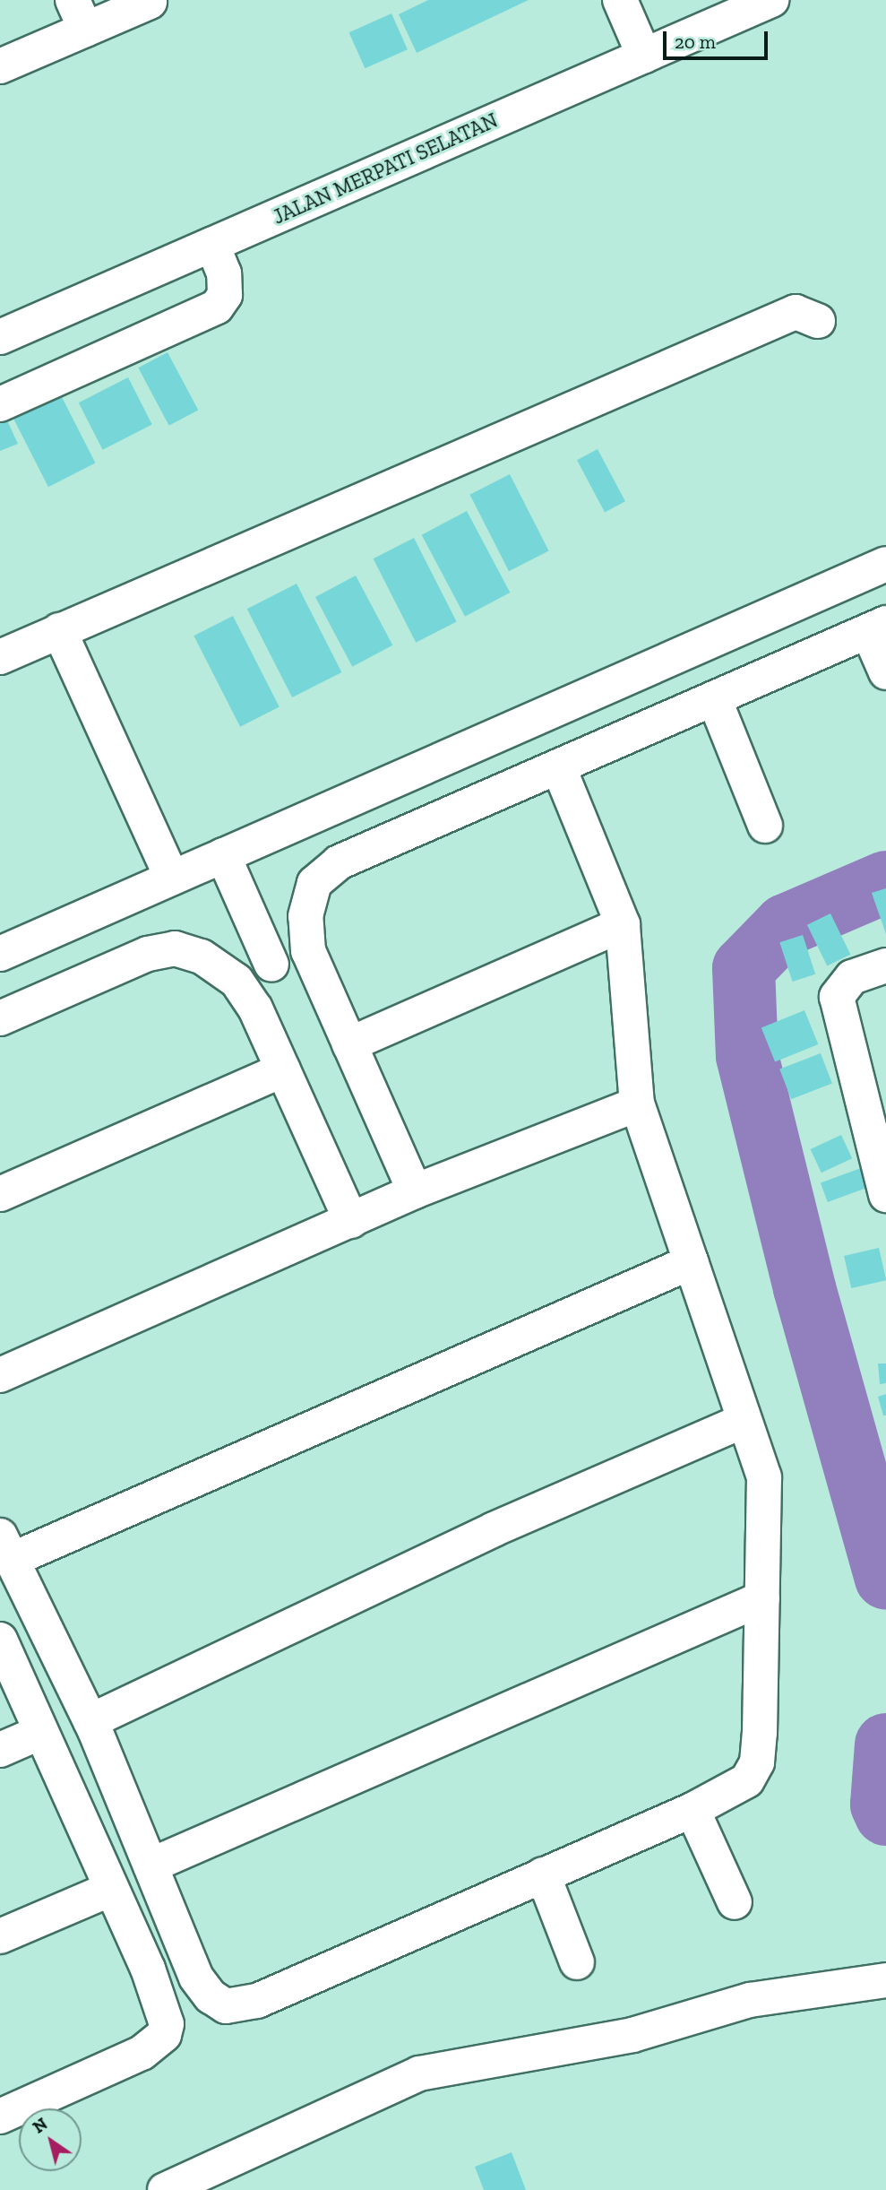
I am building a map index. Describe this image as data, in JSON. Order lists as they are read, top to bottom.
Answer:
{
  "streets": {
    "street": ["JALAN MERPATI SELATAN"]
  },
  "scale_bar": "20 m",
  "north": "top left"
}
